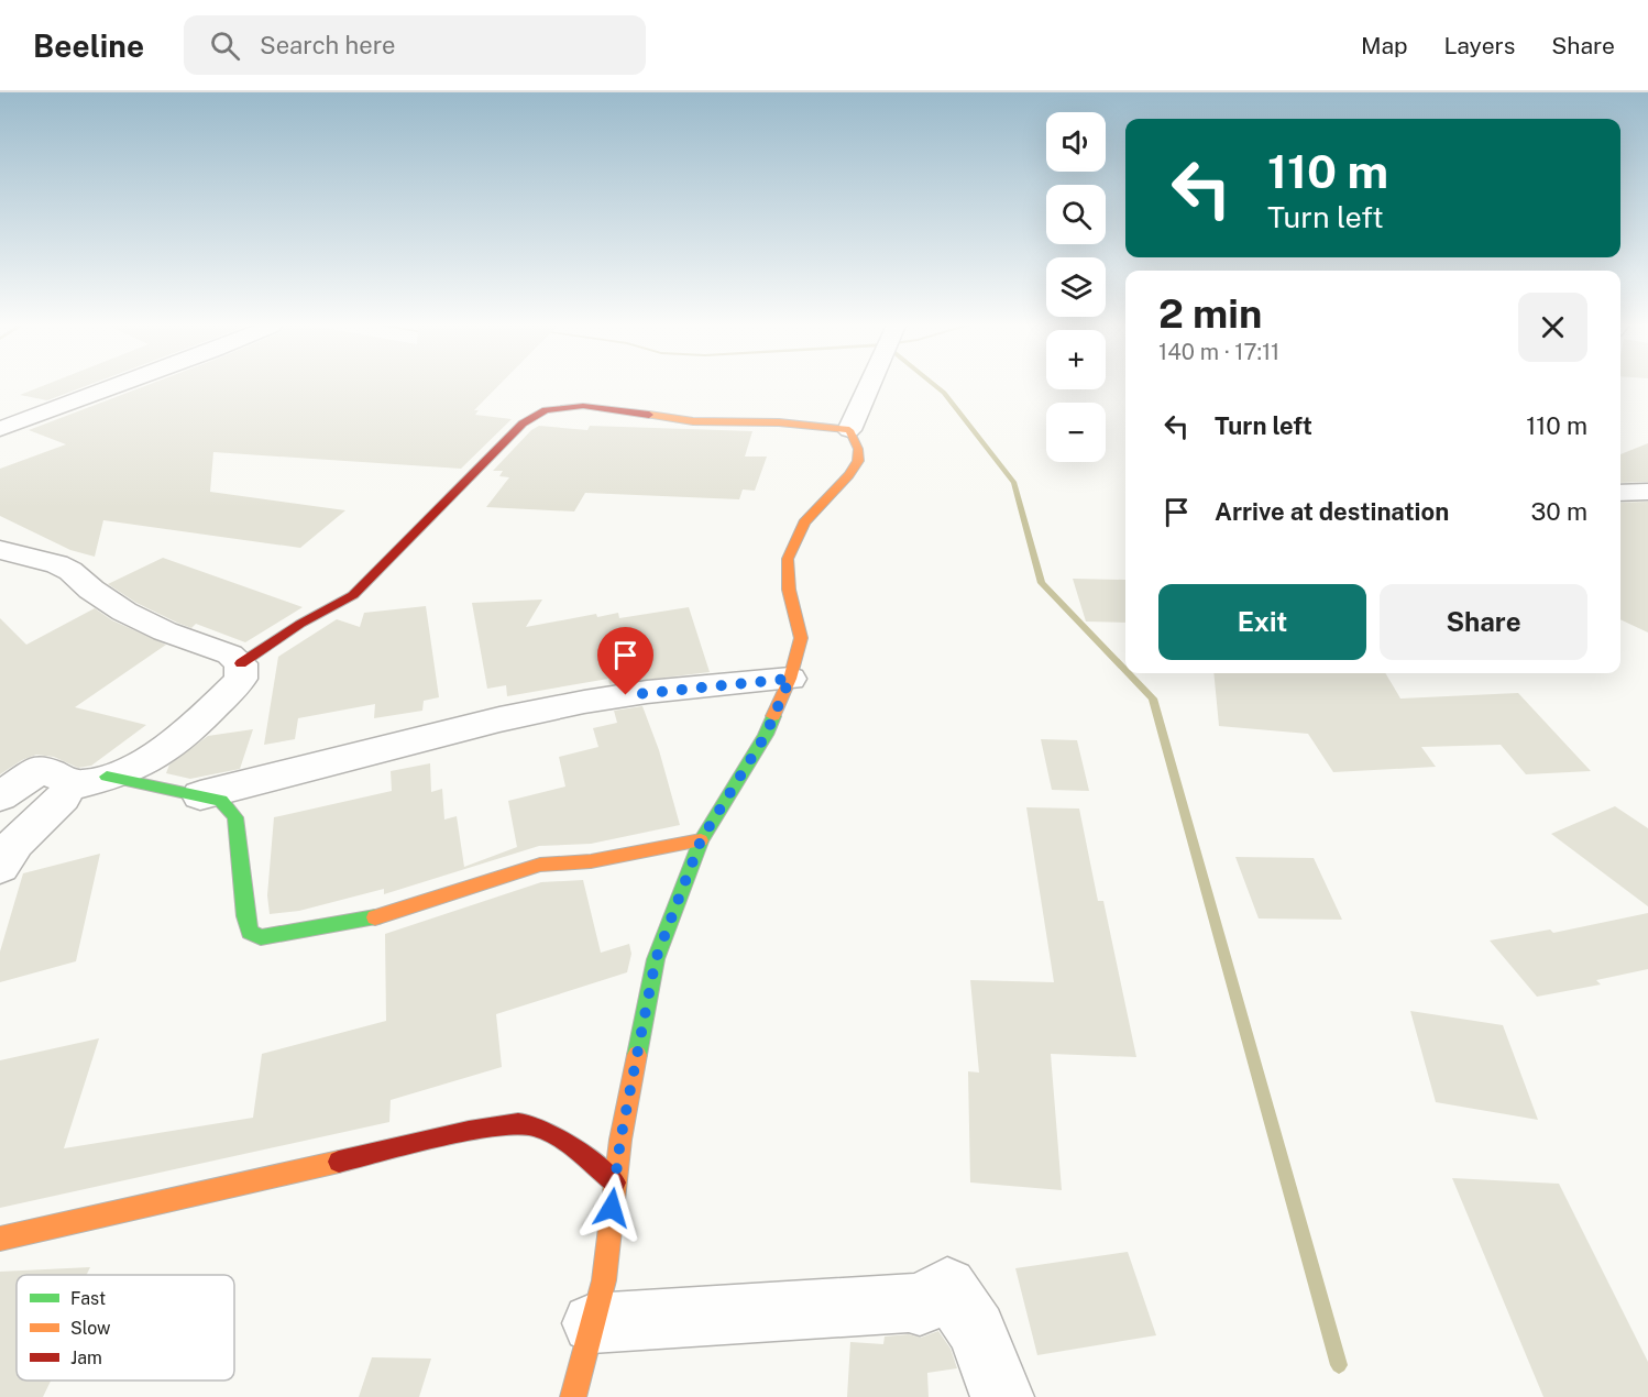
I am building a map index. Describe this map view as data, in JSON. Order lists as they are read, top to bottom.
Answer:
{
  "legend": ["Fast", "Slow", "Jam"],
  "page": {
    "header": "Beeline",
    "search": "Search here",
    "nav": ["Map", "Layers", "Share"],
    "map_buttons": ["+", "−"],
    "turn": ["110 m", "Turn left"],
    "heading": ["2 min", "140 m · 17:11"],
    "list": [
      {
        "name": "Turn left",
        "value": "110 m"
      },
      {
        "name": "Arrive at destination",
        "value": "30 m"
      }
    ],
    "buttons": ["Exit", "Share"]
  }
}
